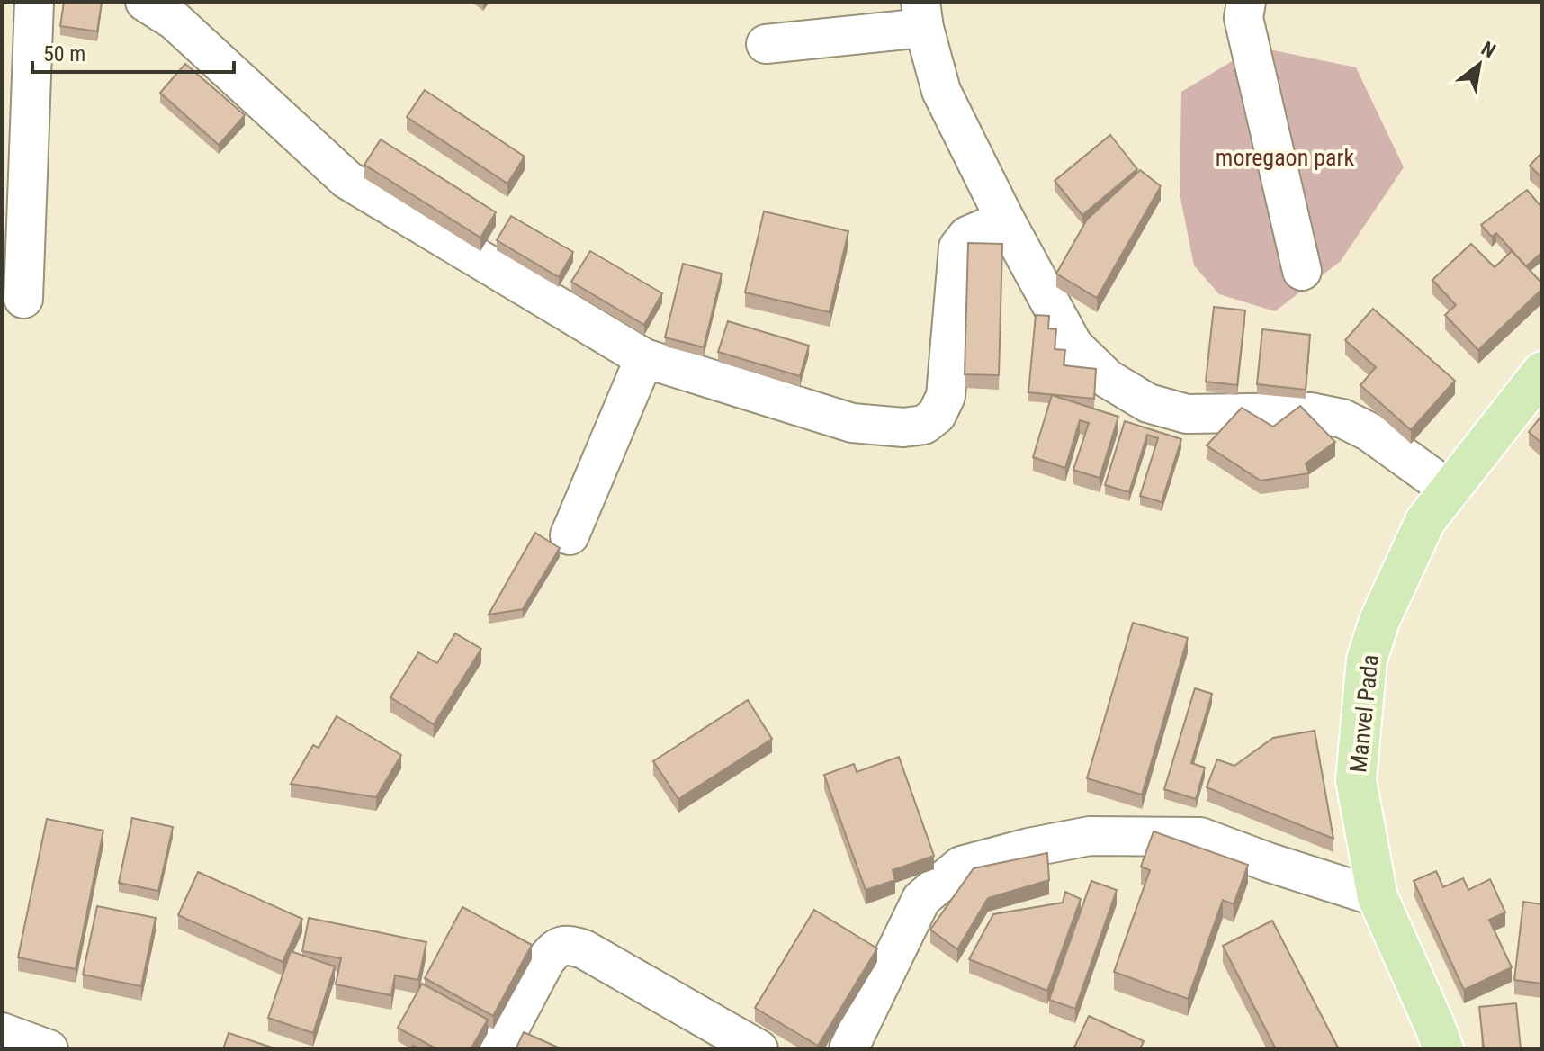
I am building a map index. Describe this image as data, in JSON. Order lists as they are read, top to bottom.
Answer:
{
  "streets": {
    "main road": ["Manvel Pada"]
  },
  "parks": ["moregaon park"],
  "scale_bar": "50 m",
  "north": "top right"
}
